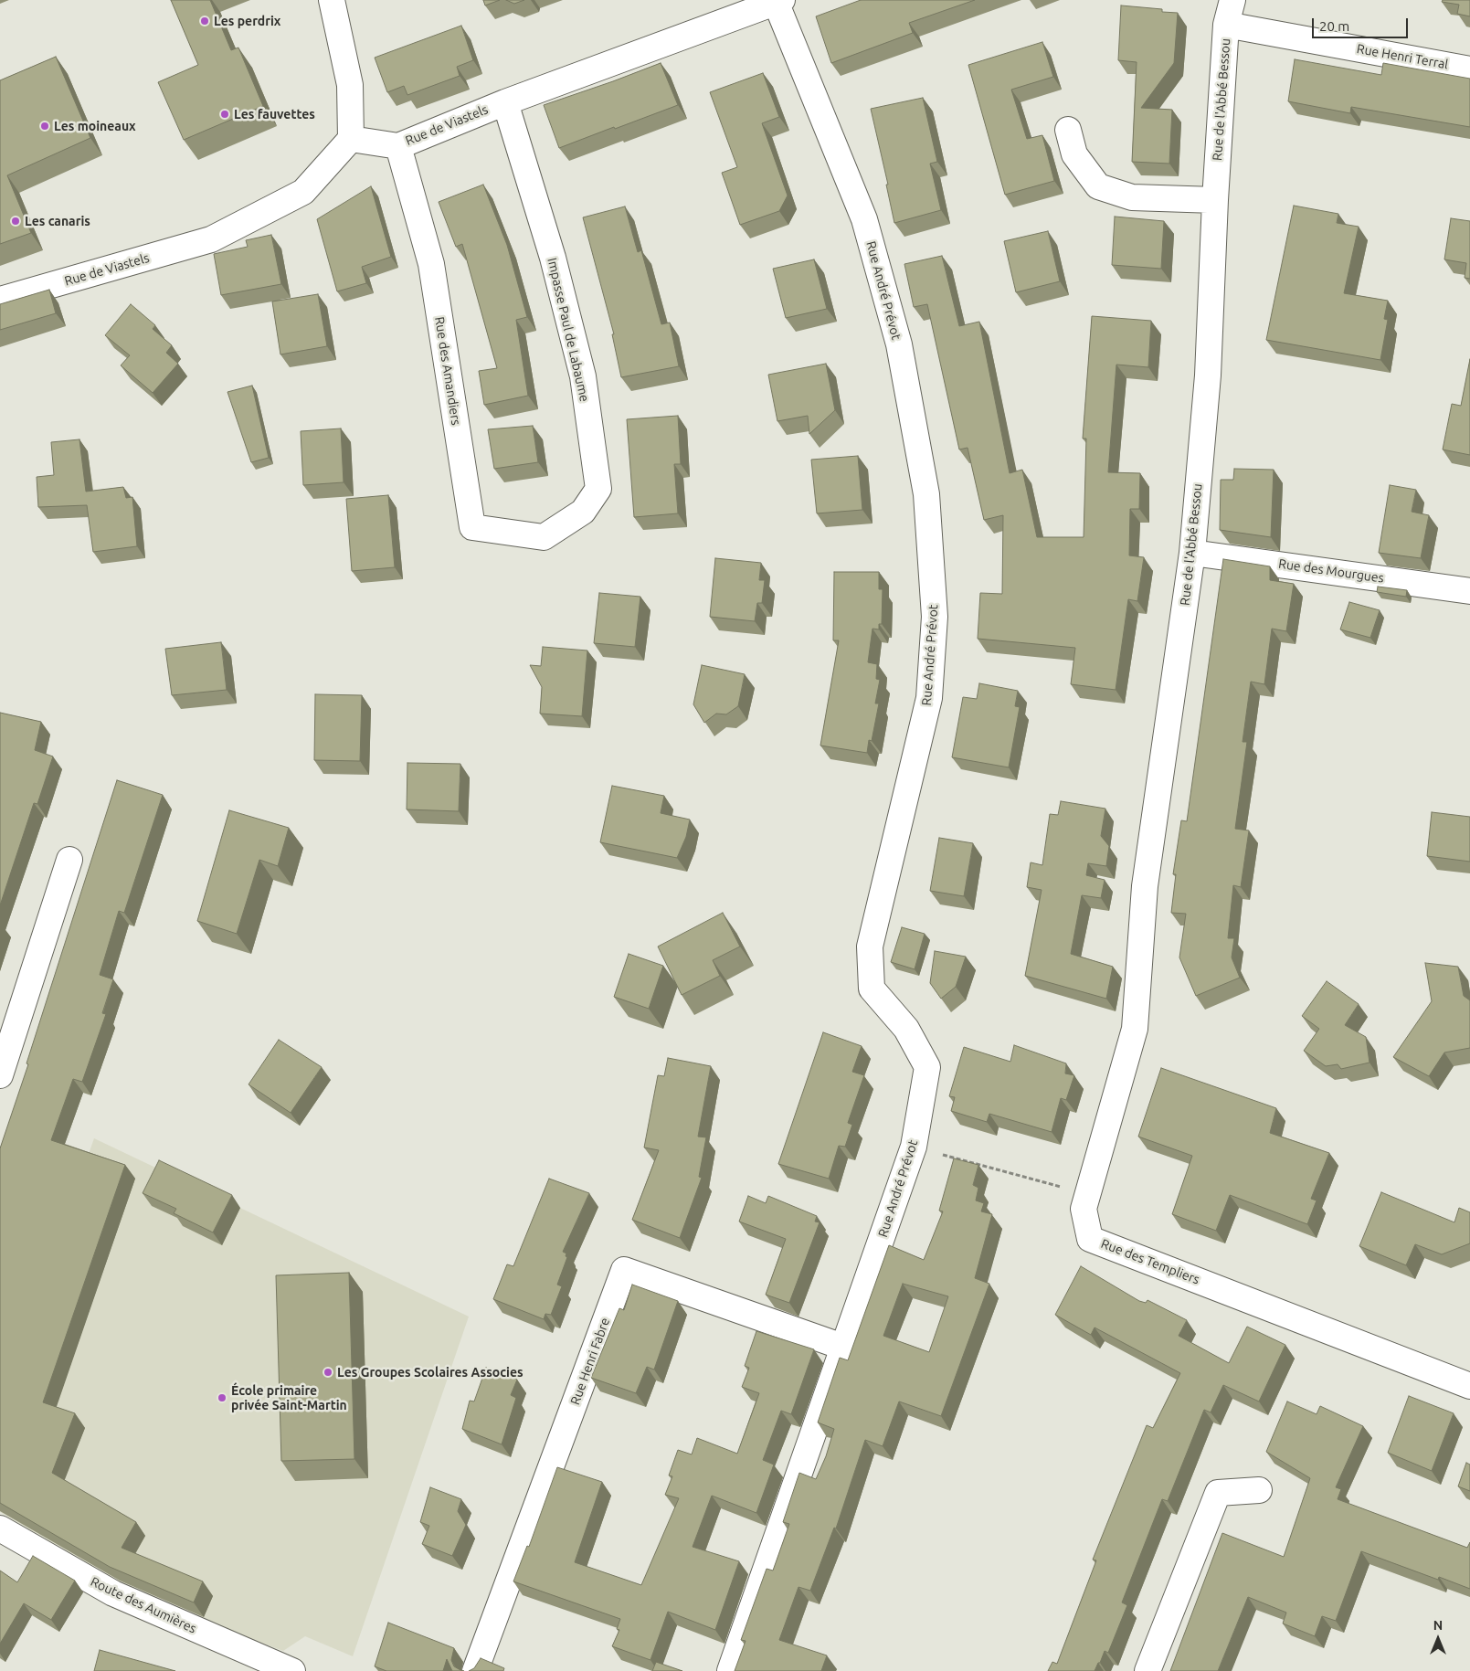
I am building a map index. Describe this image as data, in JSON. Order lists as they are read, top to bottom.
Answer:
{
  "streets": {
    "street": [
      "Rue Henri Terral",
      "Rue de l'Abbé Bessou",
      "Rue de Viastels",
      "Rue André Prévot",
      "Impasse Paul de Labaume",
      "Rue des Amandiers",
      "Rue des Mourgues",
      "Rue des Templiers",
      "Rue Henri Fabre",
      "Route des Aumières"
    ]
  },
  "crossings": [
    ["Rue Henri Terral", "Rue de l'Abbé Bessou"],
    ["Rue de l'Abbé Bessou", "Rue des Mourgues"],
    ["Rue de l'Abbé Bessou", "Rue des Templiers"],
    ["Rue de Viastels", "Rue André Prévot"],
    ["Rue de Viastels", "Impasse Paul de Labaume"],
    ["Rue de Viastels", "Rue des Amandiers"],
    ["Rue André Prévot", "Rue Henri Fabre"],
    ["Impasse Paul de Labaume", "Rue des Amandiers"]
  ],
  "places": [
    "Les perdrix",
    "Les fauvettes",
    "Les moineaux",
    "Les canaris",
    "Les Groupes Scolaires Associes",
    "École primaire privée Saint-Martin"
  ],
  "scale_bar": "20 m",
  "north": "top"
}
